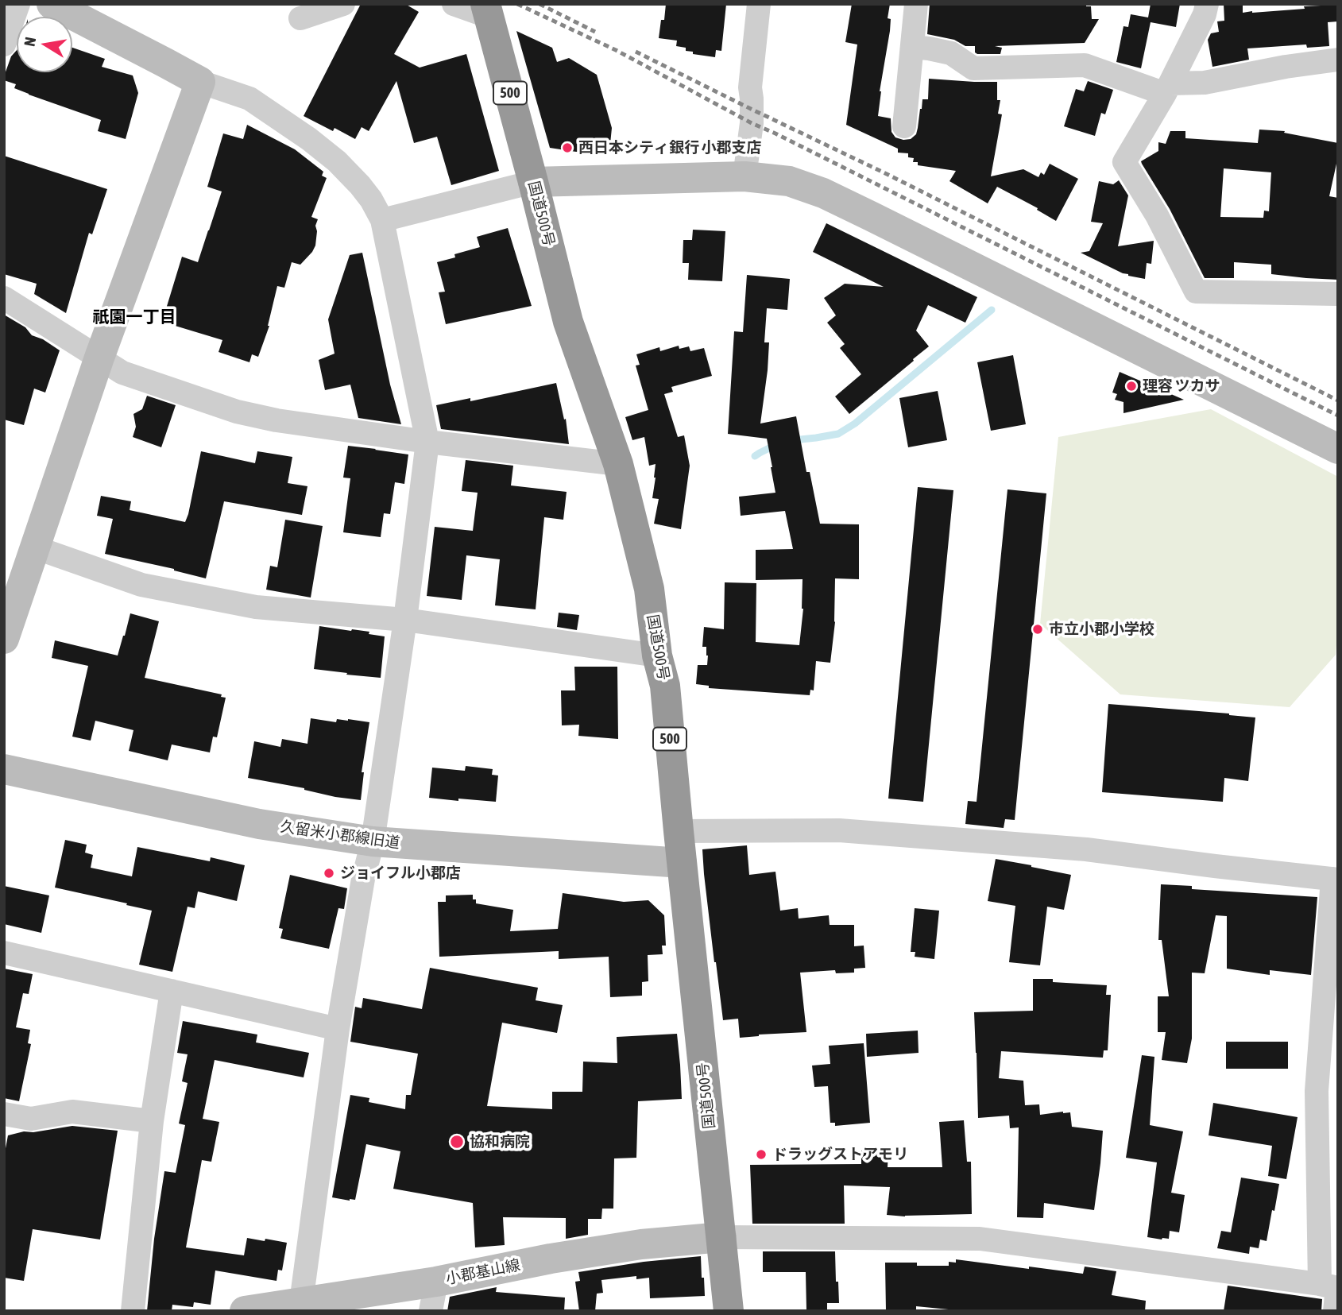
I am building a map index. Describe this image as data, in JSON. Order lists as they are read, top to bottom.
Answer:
{
  "streets": {
    "highway": ["500", "国道500号"],
    "street": ["久留米小郡線旧道", "小郡基山線"]
  },
  "crossings": [
    ["国道500号", "久留米小郡線旧道"],
    ["国道500号", "小郡基山線"]
  ],
  "districts": ["祇園一丁目"],
  "places": [
    "西日本シティ銀行 小郡支店",
    "理容 ツカサ",
    "市立小郡小学校",
    "ジョイフル小郡店",
    "協和病院",
    "ドラッグストアモリ"
  ],
  "north": "left"
}
